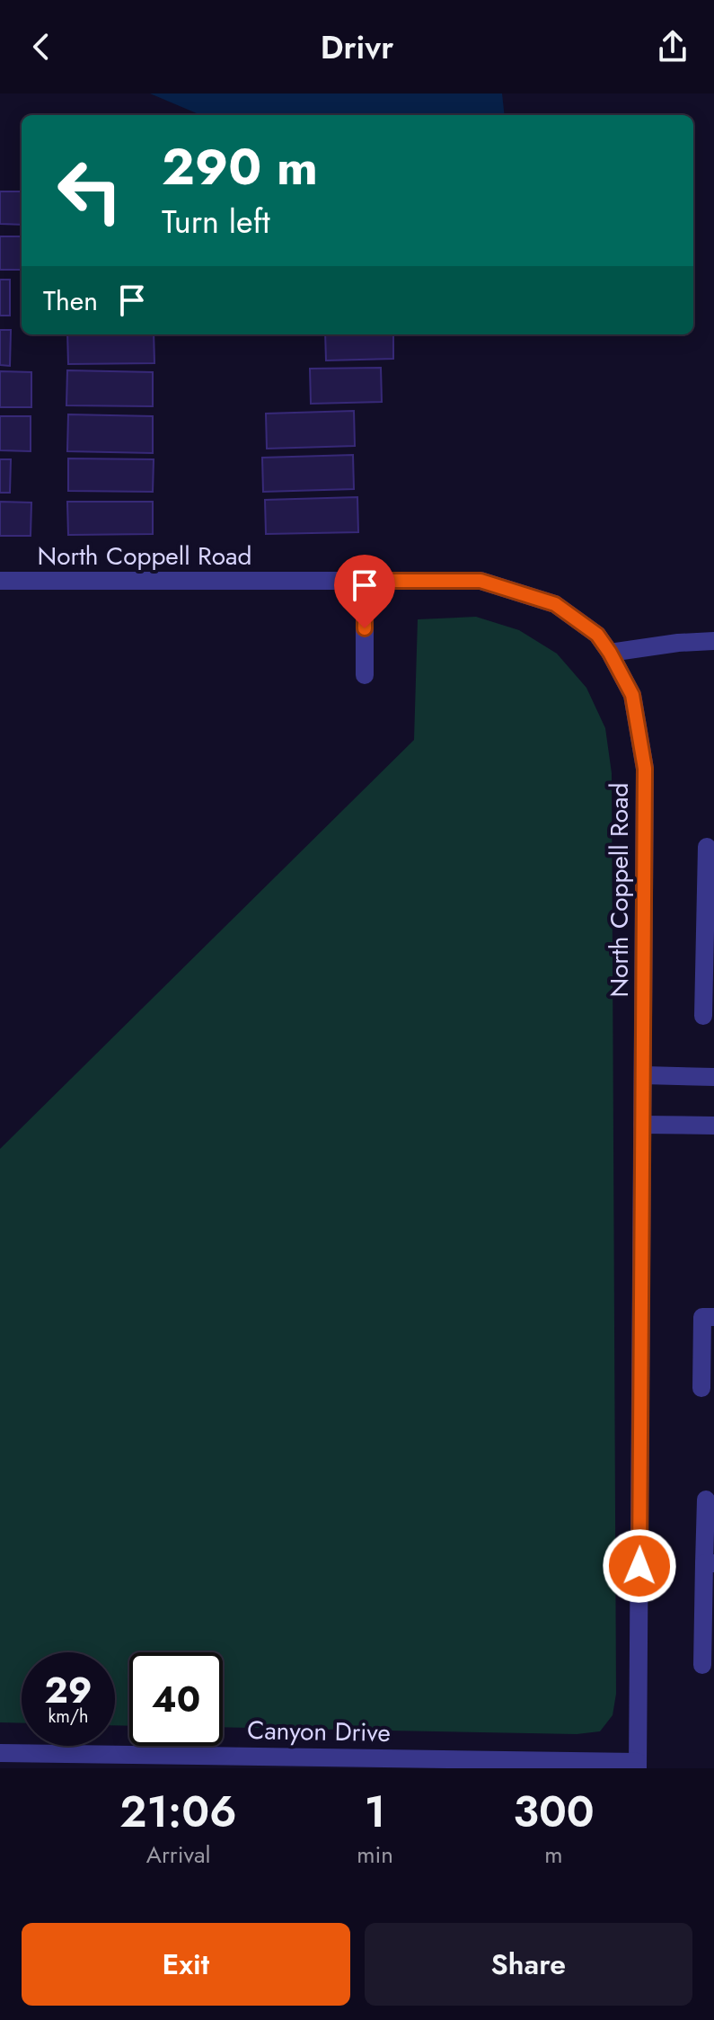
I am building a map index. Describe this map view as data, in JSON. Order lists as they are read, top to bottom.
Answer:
{
  "streets": {
    "street": ["North Coppell Road", "Canyon Drive"]
  },
  "crossings": [
    ["North Coppell Road", "Canyon Drive"]
  ],
  "page": {
    "header": "Drivr",
    "turn": ["290 m", "Turn left"],
    "then": "Then",
    "speed": "29 km/h",
    "limit": "40",
    "eta": [
      "21:06",
      "Arrival",
      "1",
      "min",
      "300",
      "m"
    ],
    "buttons": ["Exit", "Share"]
  }
}
